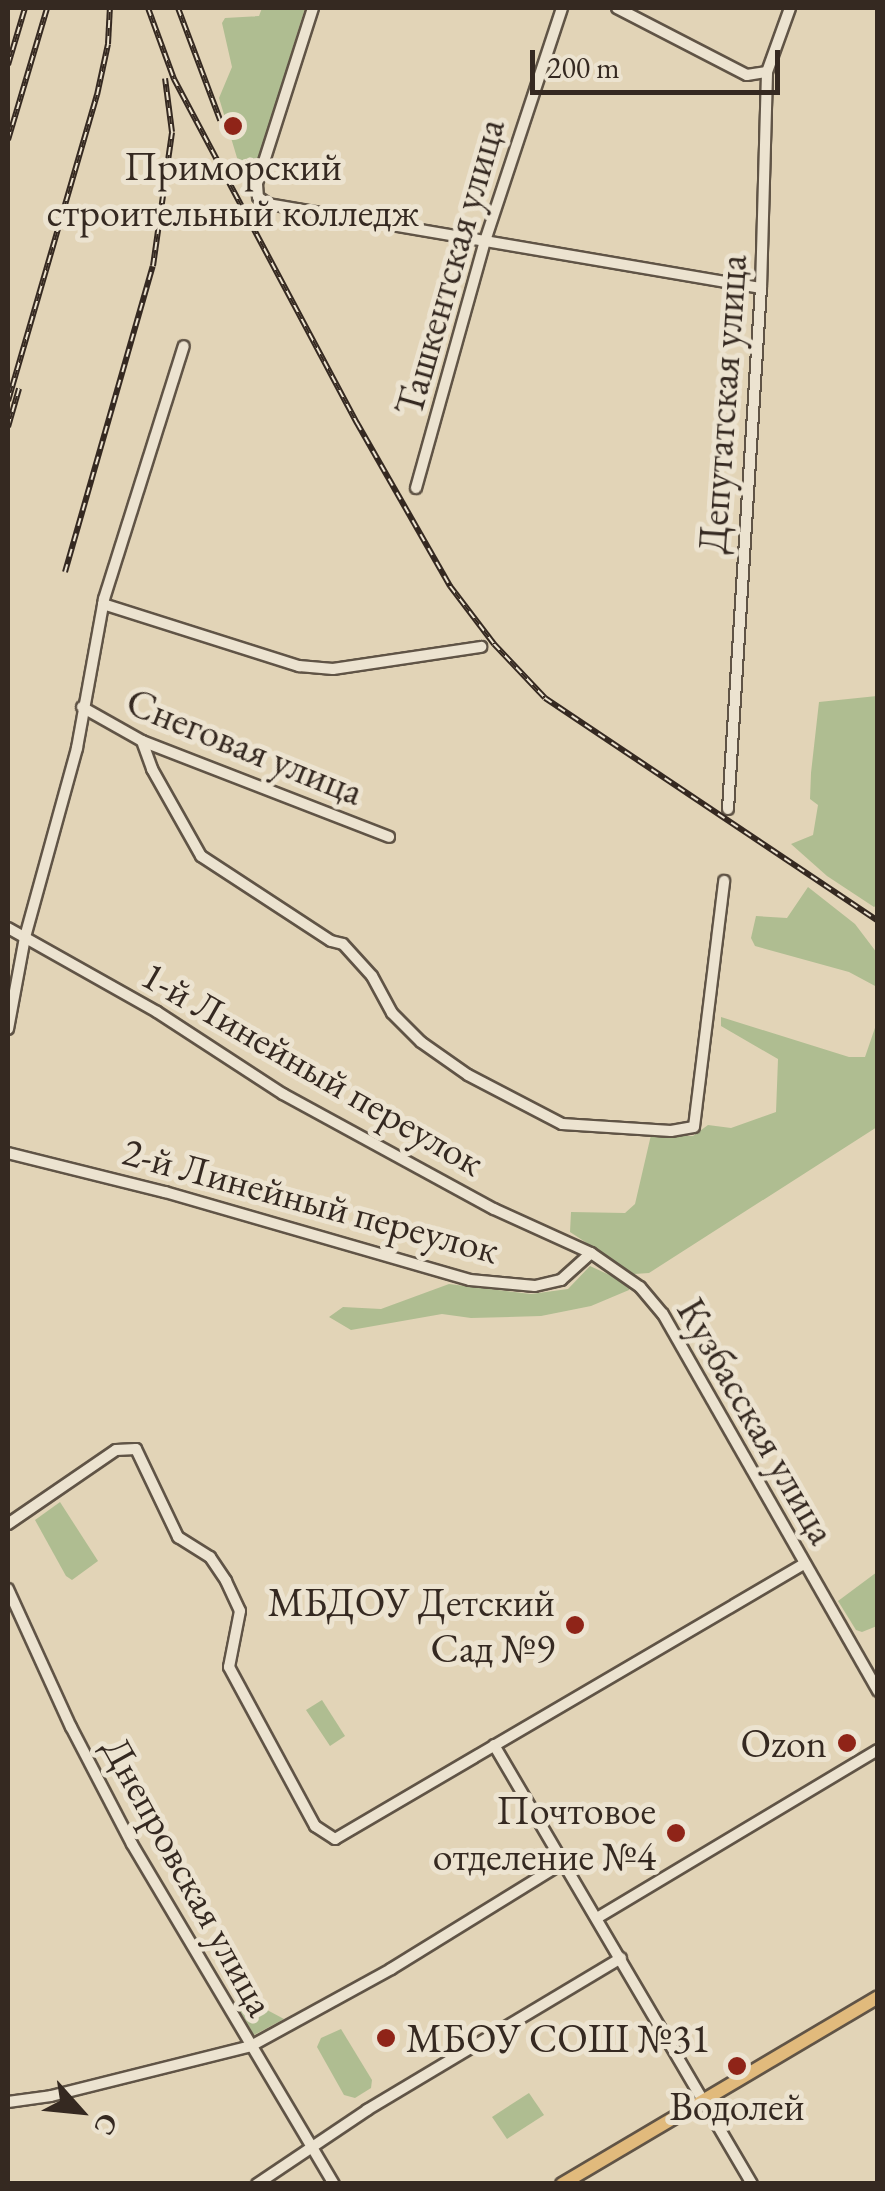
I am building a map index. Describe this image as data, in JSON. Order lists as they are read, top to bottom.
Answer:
{
  "streets": {
    "street": [
      "Ташкентская улица",
      "Депутатская улица",
      "Снеговая улица",
      "1-й Линейный переулок",
      "2-й Линейный переулок",
      "Кузбасская улица",
      "Днепровская улица"
    ]
  },
  "crossings": [
    ["1-й Линейный переулок", "2-й Линейный переулок"],
    ["1-й Линейный переулок", "Кузбасская улица"],
    ["2-й Линейный переулок", "Кузбасская улица"]
  ],
  "places": [
    "Приморский строительный колледж",
    "МБДОУ Детский Сад №9",
    "Ozon",
    "Почтовое отделение №4",
    "МБОУ СОШ №31",
    "Водолей"
  ],
  "scale_bar": "200 m",
  "north": "bottom right"
}
